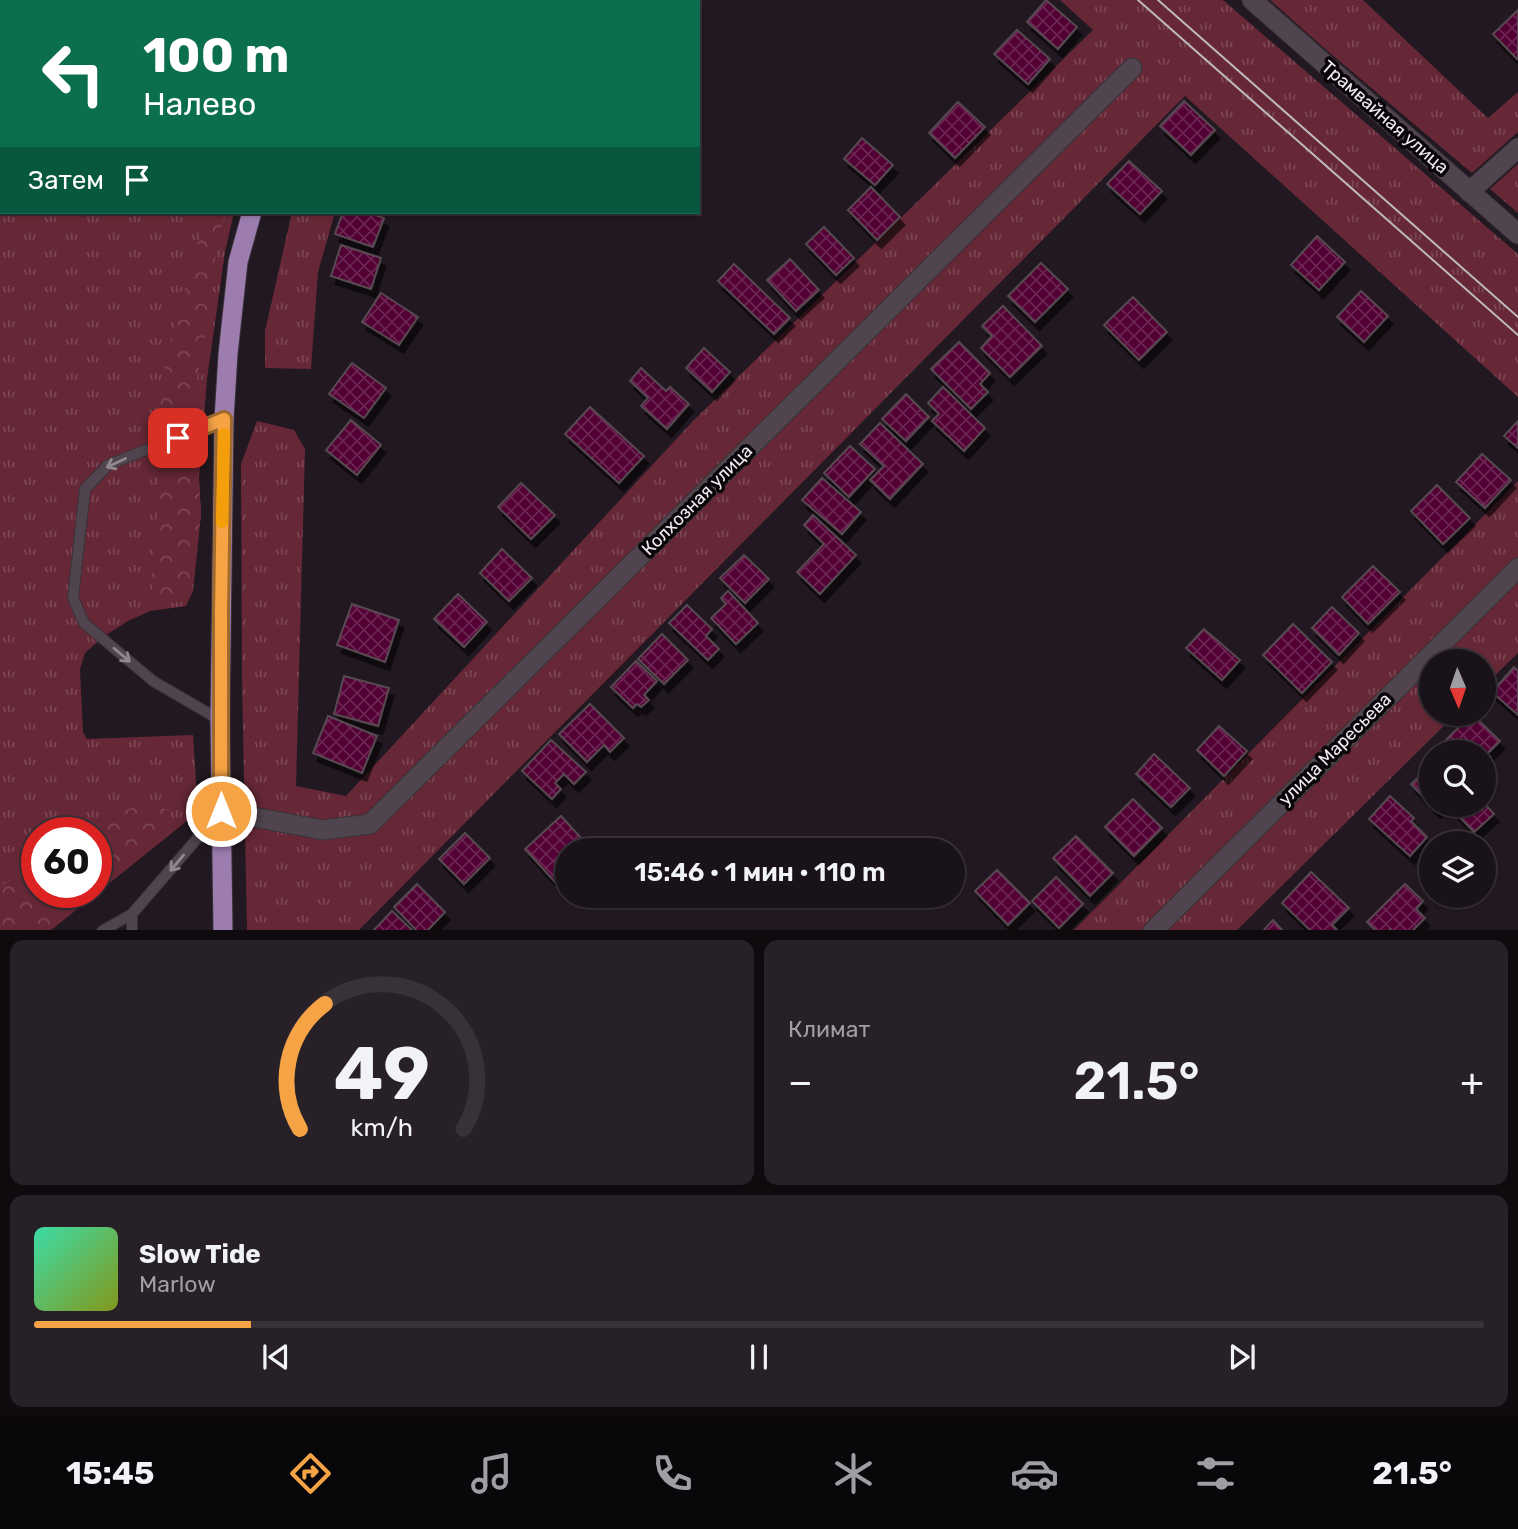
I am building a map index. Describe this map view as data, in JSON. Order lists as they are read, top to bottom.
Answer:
{
  "streets": {
    "street": ["Трамвайная улица", "Колхозная улица", "улица Маресьева"]
  },
  "north": "bottom",
  "page": {
    "turn": ["100 m", "Налево"],
    "then": "Затем",
    "limit": "60",
    "trip": "15:46 · 1 мин · 110 m",
    "tile": "Климат",
    "heat": ["−", "21.5°", "+"],
    "song": ["Slow Tide", "Marlow"],
    "tabs": ["15:45", "21.5°"],
    "gauge": ["49", "km/h"]
  }
}
